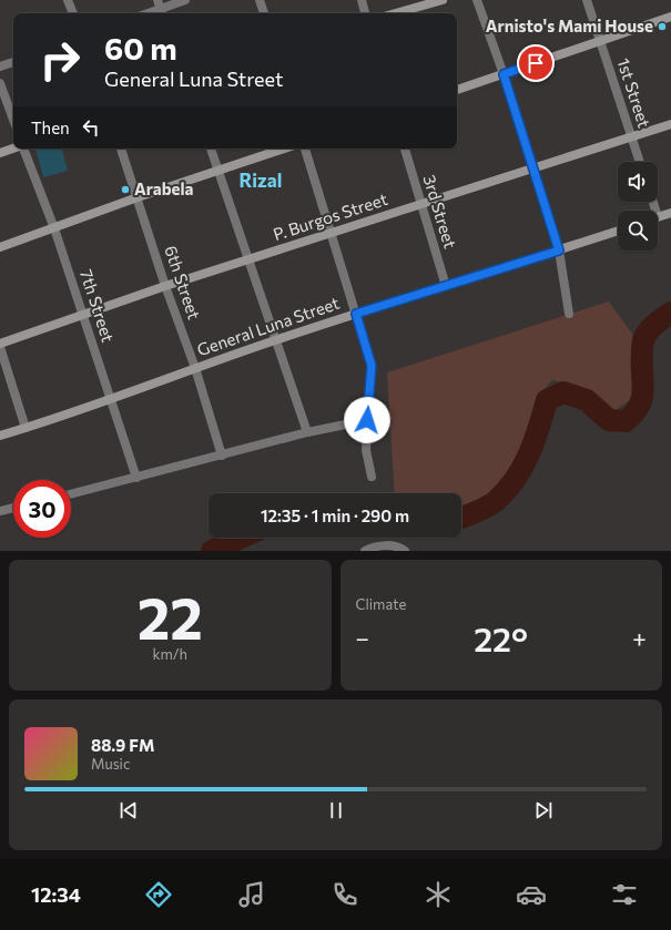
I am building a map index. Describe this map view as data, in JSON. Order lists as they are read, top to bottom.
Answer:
{
  "streets": {
    "street": [
      "1st Street",
      "3rd Street",
      "P. Burgos Street",
      "6th Street",
      "7th Street",
      "General Luna Street"
    ]
  },
  "crossings": [
    ["1st Street", "P. Burgos Street"],
    ["3rd Street", "P. Burgos Street"],
    ["3rd Street", "General Luna Street"],
    ["P. Burgos Street", "6th Street"],
    ["P. Burgos Street", "7th Street"],
    ["6th Street", "General Luna Street"],
    ["7th Street", "General Luna Street"]
  ],
  "districts": ["Rizal"],
  "places": ["Arnisto's Mami House", "Arabela"],
  "page": {
    "turn": ["60 m", "General Luna Street"],
    "then": "Then",
    "limit": "30",
    "trip": "12:35 · 1 min · 290 m",
    "tile": [
      ["22", "km/h"],
      "Climate"
    ],
    "heat": ["−", "22°", "+"],
    "song": ["88.9 FM", "Music"],
    "tabs": "12:34"
  }
}
